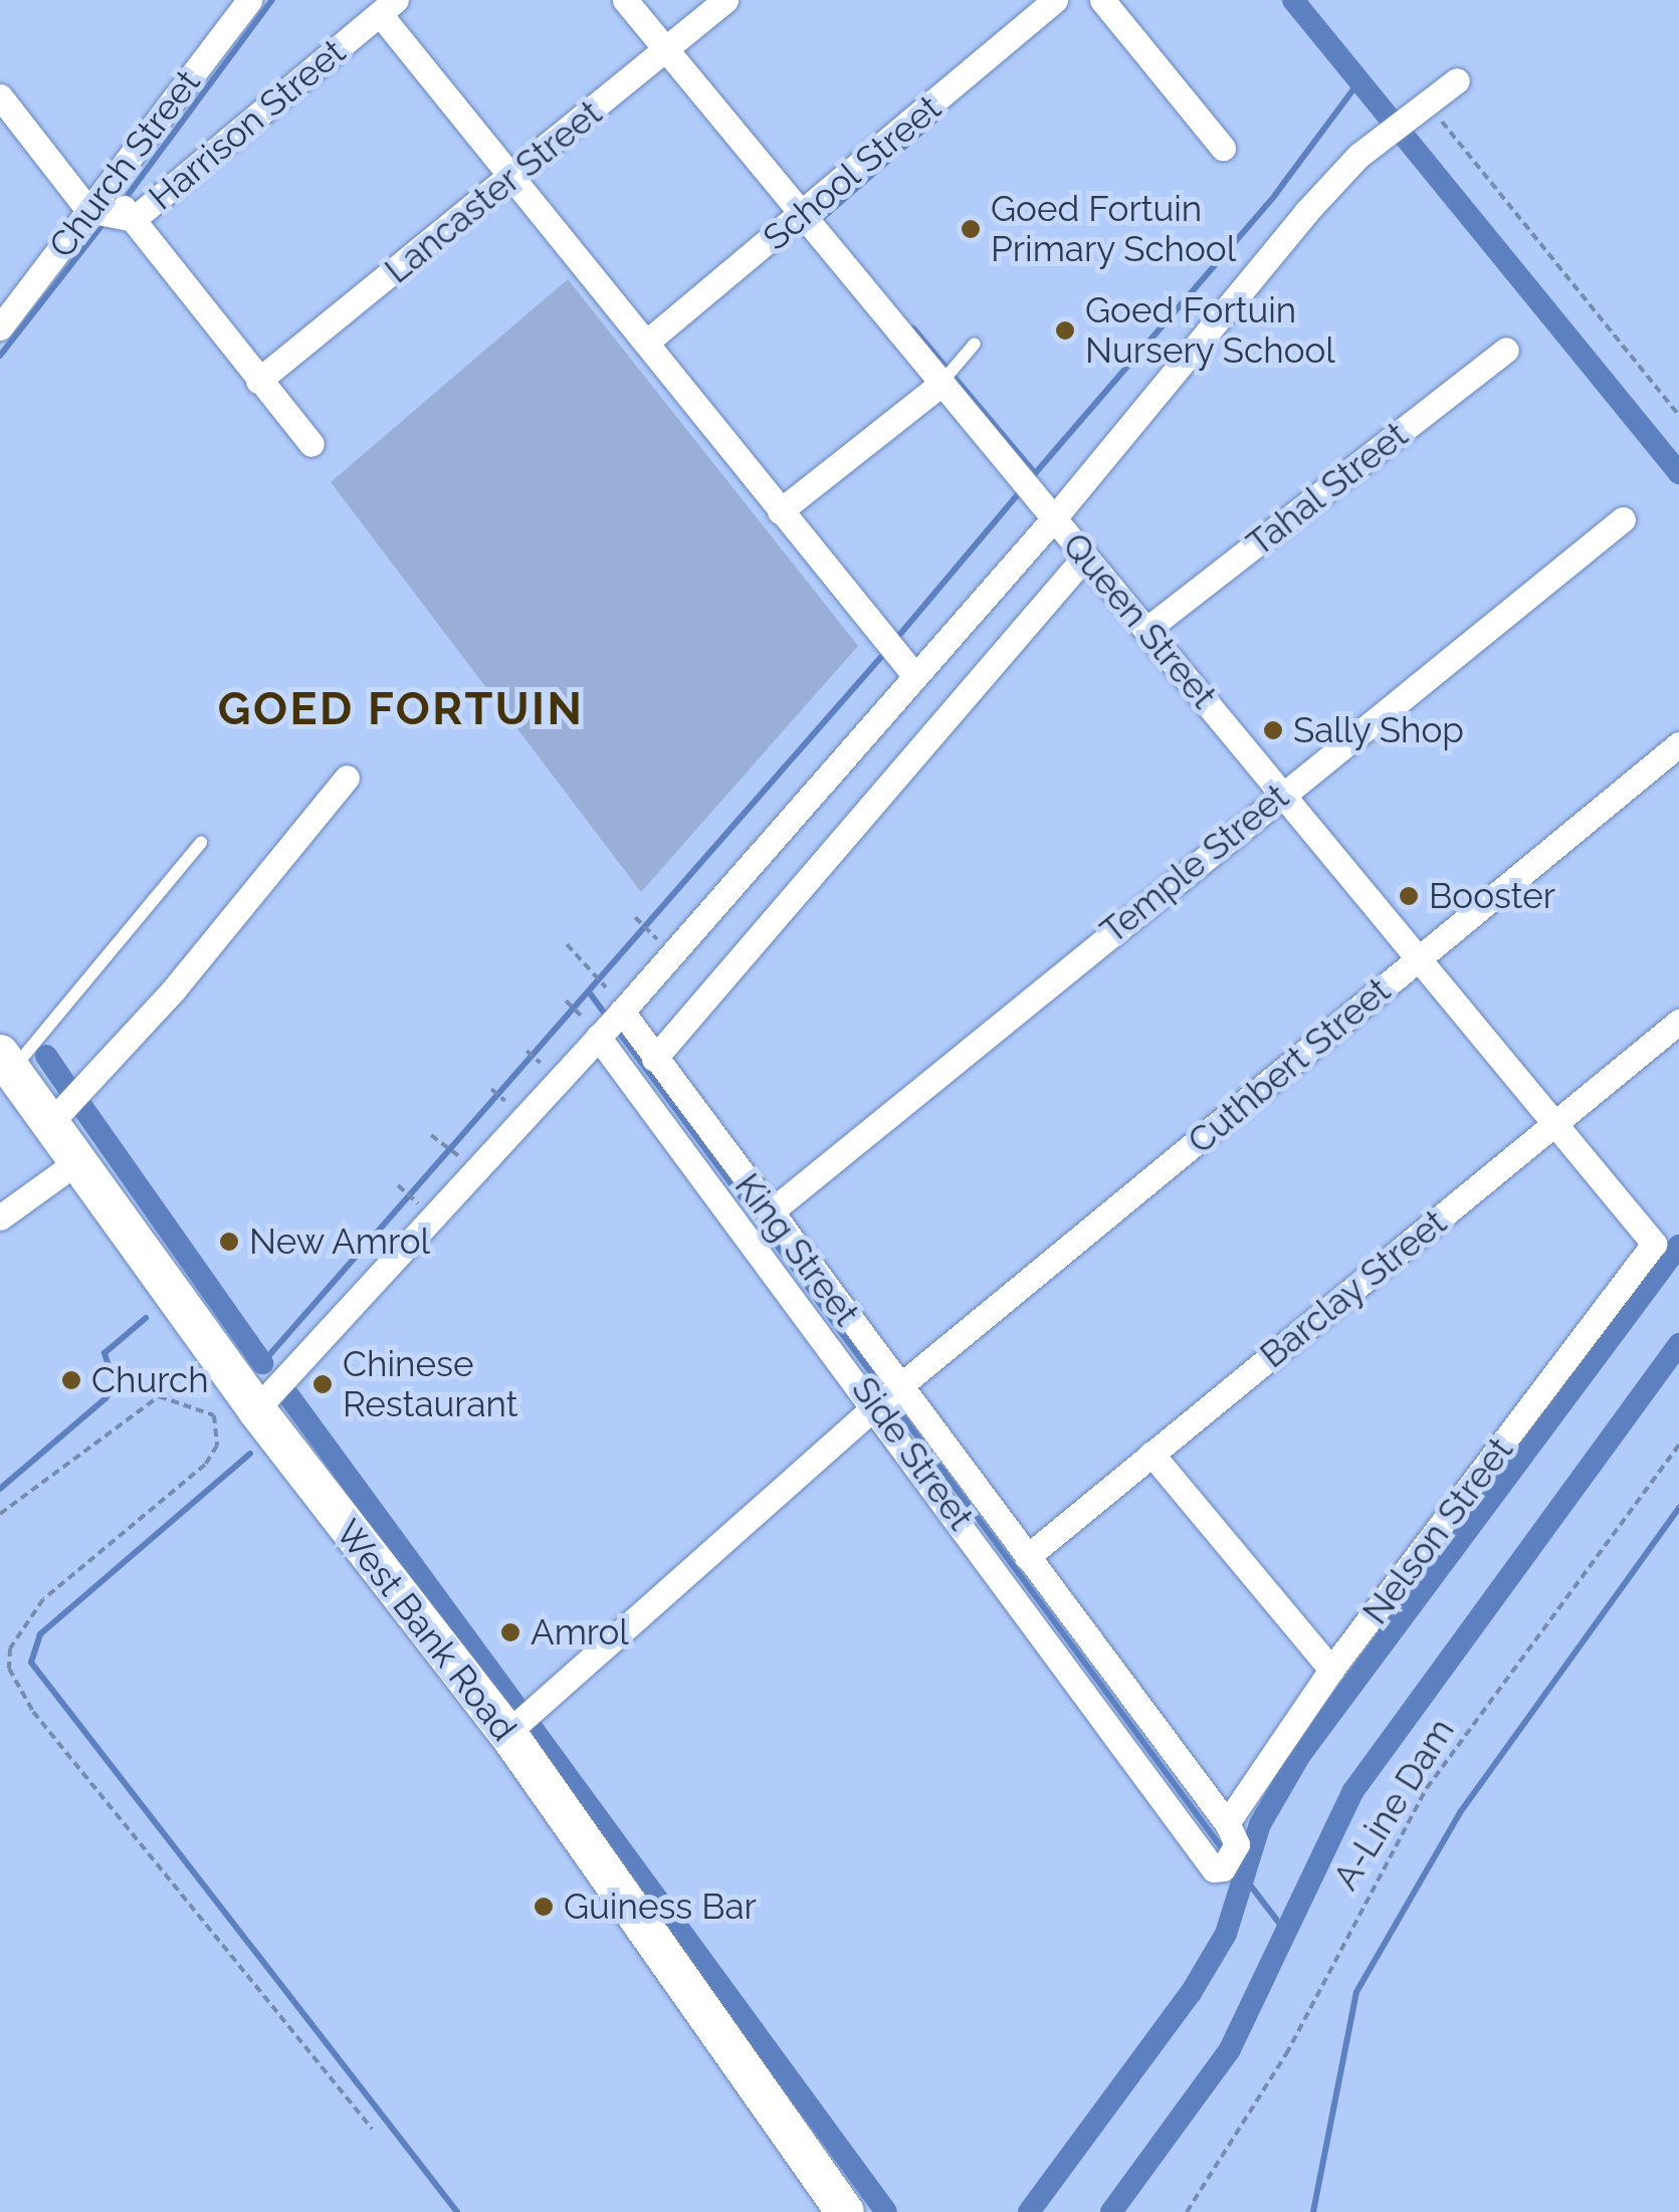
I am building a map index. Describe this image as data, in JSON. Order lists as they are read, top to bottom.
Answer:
{
  "streets": {
    "main road": ["West Bank Road"],
    "street": [
      "Harrison Street",
      "Church Street",
      "School Street",
      "Lancaster Street",
      "Tahal Street",
      "Queen Street",
      "Temple Street",
      "Cuthbert Street",
      "King Street",
      "Barclay Street",
      "Side Street",
      "Nelson Street"
    ],
    "path": ["A-Line Dam"]
  },
  "crossings": [
    ["Harrison Street", "Church Street"],
    ["School Street", "Queen Street"],
    ["Lancaster Street", "Queen Street"],
    ["Tahal Street", "Queen Street"],
    ["Queen Street", "Temple Street"],
    ["Queen Street", "Cuthbert Street"],
    ["Queen Street", "Barclay Street"],
    ["Queen Street", "Nelson Street"],
    ["Temple Street", "King Street"],
    ["Cuthbert Street", "King Street"],
    ["Cuthbert Street", "Side Street"],
    ["King Street", "Barclay Street"],
    ["King Street", "Side Street"],
    ["King Street", "Nelson Street"],
    ["Side Street", "Nelson Street"]
  ],
  "districts": ["GOED FORTUIN"],
  "places": [
    "Goed Fortuin Primary School",
    "Goed Fortuin Nursery School",
    "Sally Shop",
    "Booster",
    "New Amrol",
    "Church",
    "Chinese Restaurant",
    "Amrol",
    "Guiness Bar"
  ]
}
